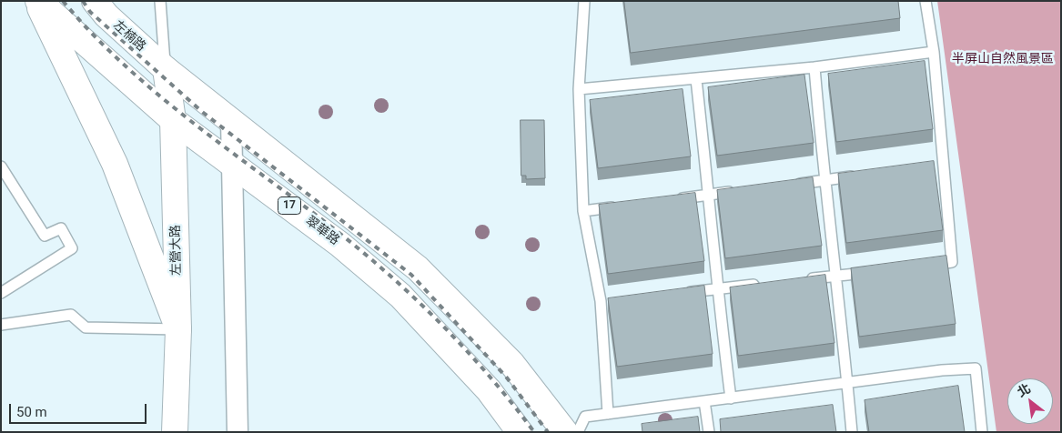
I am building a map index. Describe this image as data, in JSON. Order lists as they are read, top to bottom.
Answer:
{
  "streets": {
    "main road": [
      "左楠路",
      "17",
      "翠華路",
      "左營大路"
    ]
  },
  "crossings": [
    ["左楠路", "17"],
    ["左楠路", "左營大路"],
    ["17", "左營大路"],
    ["翠華路", "左營大路"]
  ],
  "parks": ["半屏山自然風景區"],
  "scale_bar": "50 m",
  "north": "top left"
}
